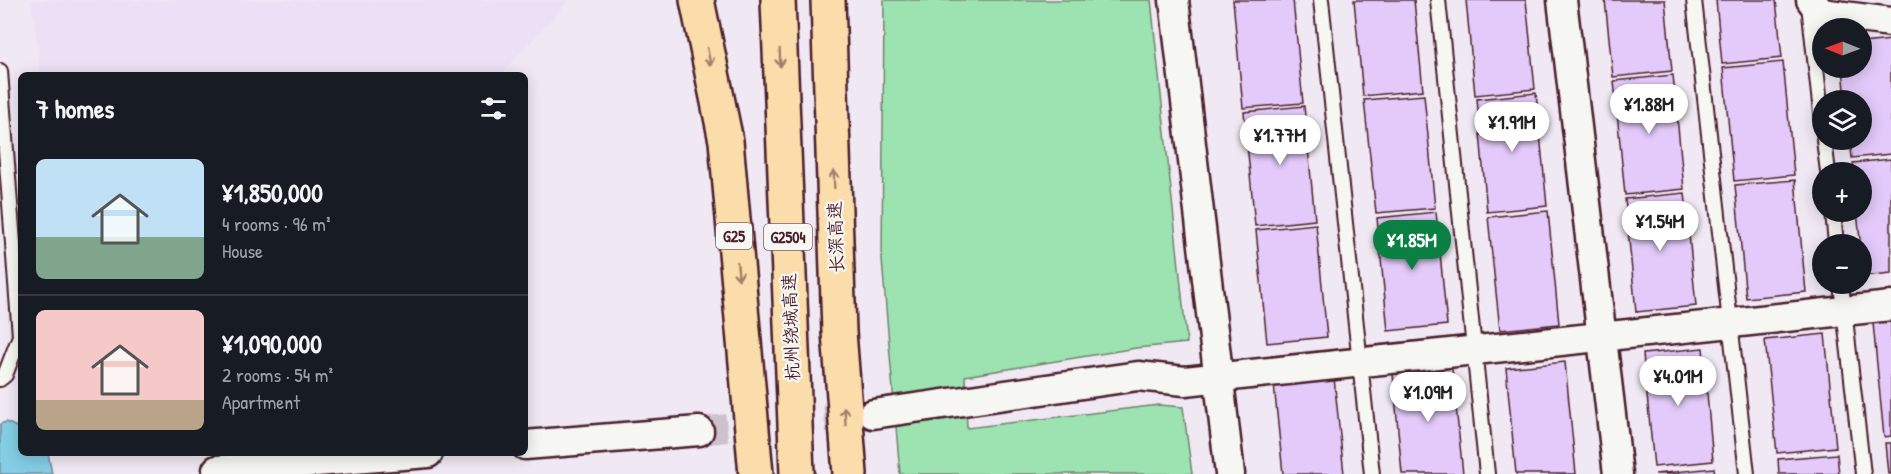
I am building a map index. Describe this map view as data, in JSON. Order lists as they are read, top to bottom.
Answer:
{
  "streets": {
    "highway": [
      "G25",
      "G2504",
      "长深高速",
      "杭州绕城高速"
    ]
  },
  "north": "left",
  "page": {
    "map_buttons": ["+", "−"],
    "heading": "7 homes",
    "price": [
      "¥1.88M",
      "¥1.91M",
      "¥1.77M",
      "¥1.54M",
      "¥1.85M",
      "¥4.01M",
      "¥1.09M"
    ],
    "list": [
      {
        "name": "¥1,850,000",
        "note": "4 rooms · 96 m² · House"
      },
      {
        "name": "¥1,090,000",
        "note": "2 rooms · 54 m² · Apartment"
      }
    ]
  }
}
